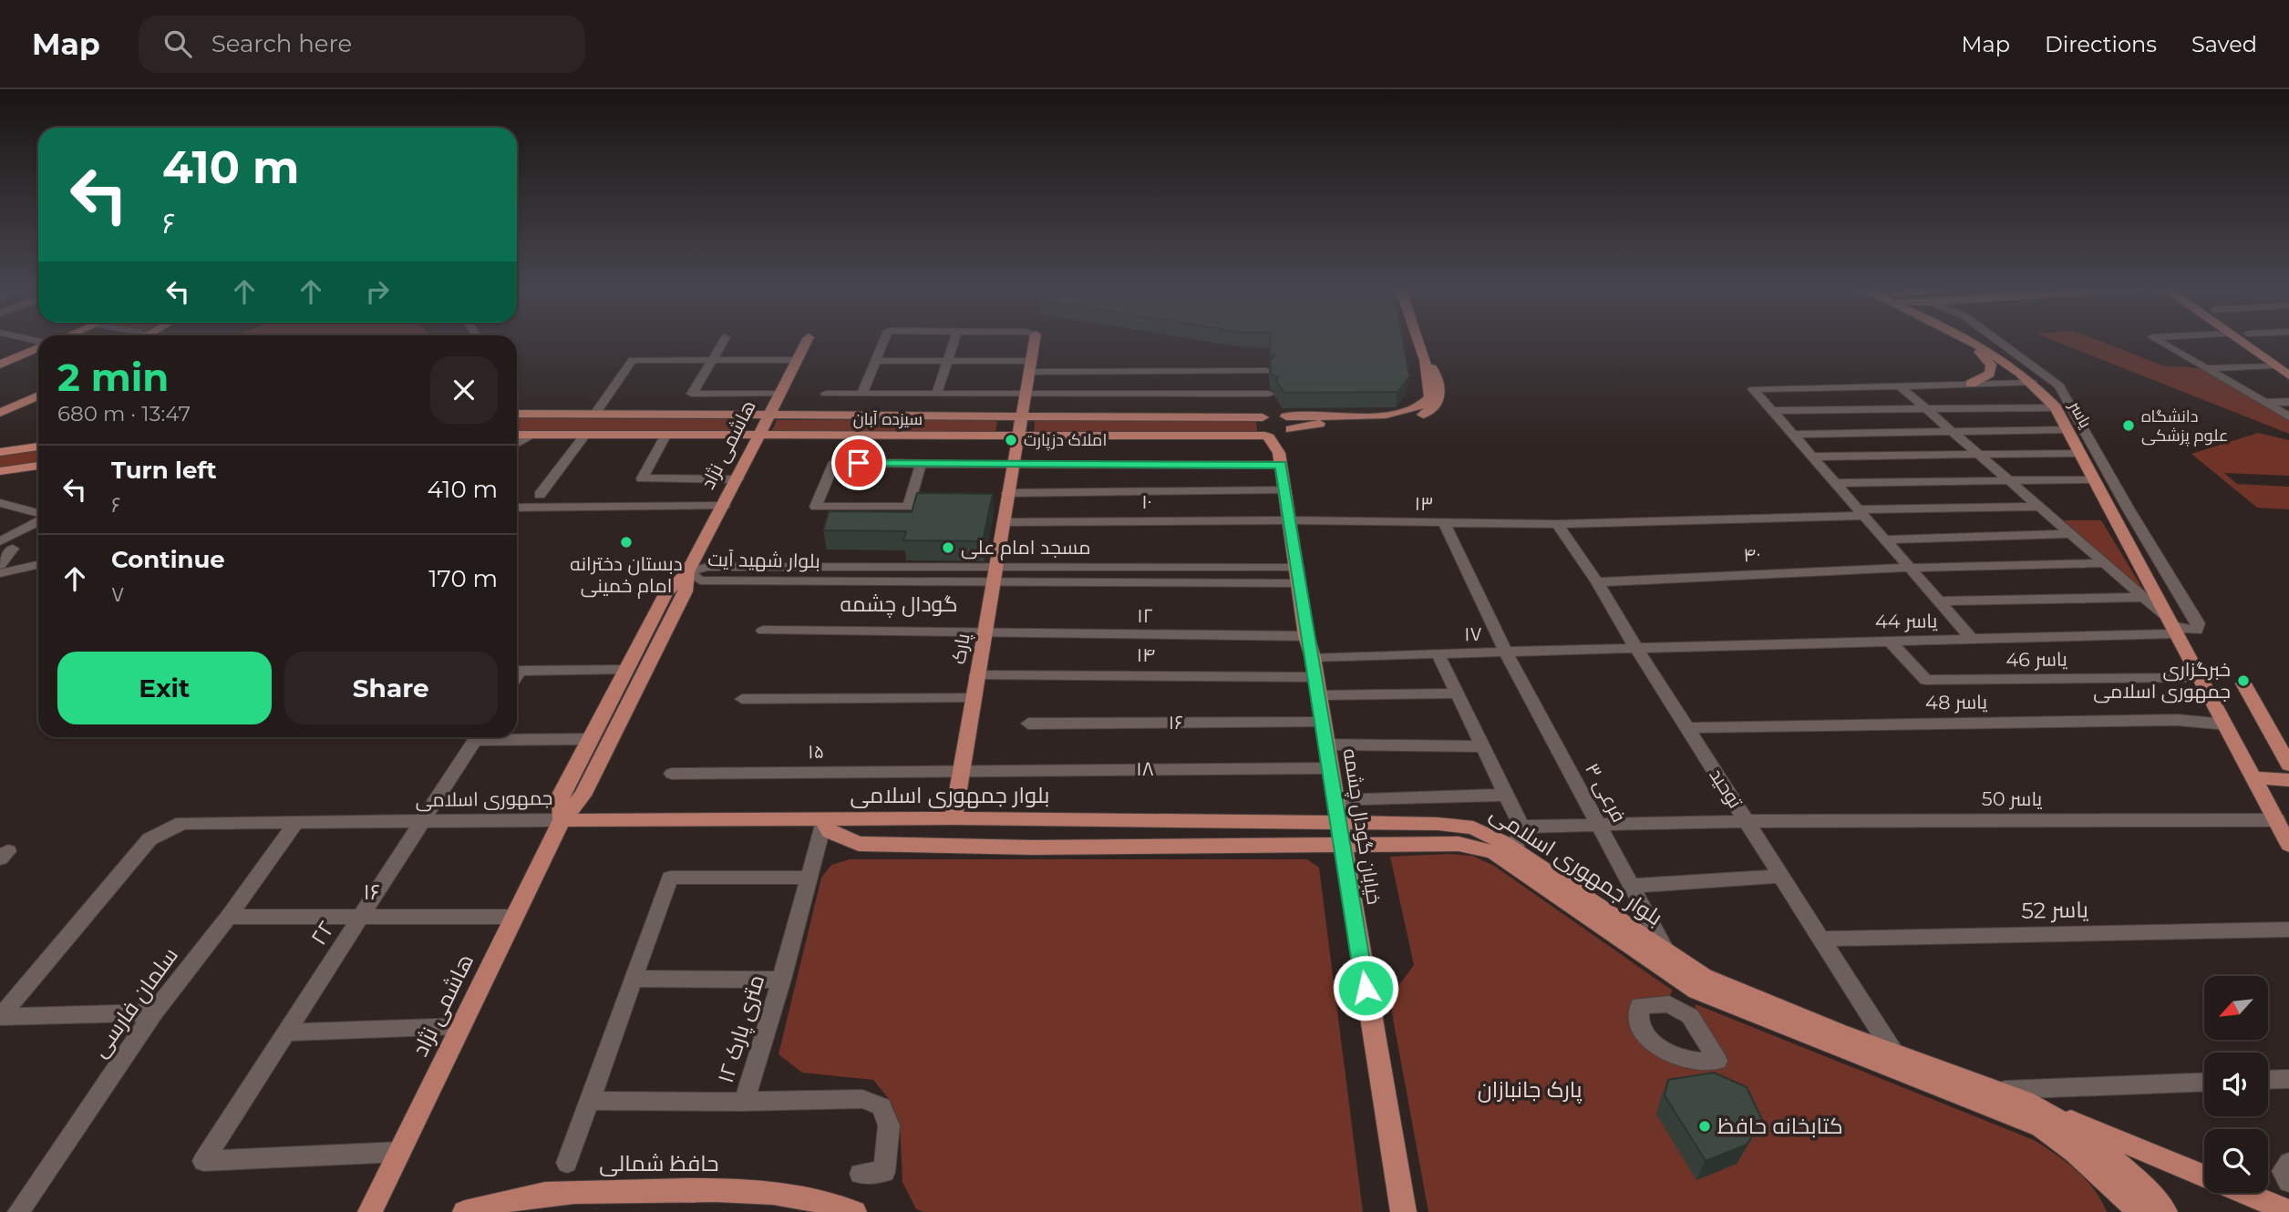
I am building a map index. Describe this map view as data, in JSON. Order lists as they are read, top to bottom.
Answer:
{
  "streets": {
    "main road": [
      "یاسر",
      "سیزده آبان",
      "هاشمی نژاد",
      "پارک",
      "بلوار جمهوری اسلامی",
      "جمهوری اسلامی",
      "خیابان گودال چشمه",
      "حافظ شمالی"
    ],
    "street": [
      "۱۰",
      "۱۳",
      "۴۰",
      "بلوار شهید آیت",
      "۱۲",
      "یاسر 44",
      "۱۷",
      "۱۴",
      "یاسر 46",
      "یاسر 48",
      "۱۶",
      "۱۵",
      "۱۸",
      "توحید",
      "فرعی ۳",
      "یاسر 50",
      "یاسر 52",
      "۲۲",
      "سلمان فارسی",
      "۱۲ متری پارک"
    ]
  },
  "crossings": [
    ["یاسر", "۱۳"],
    ["یاسر", "۴۰"],
    ["یاسر", "یاسر 44"],
    ["یاسر", "یاسر 46"],
    ["یاسر", "یاسر 48"],
    ["یاسر", "یاسر 50"],
    ["سیزده آبان", "هاشمی نژاد"],
    ["سیزده آبان", "پارک"],
    ["سیزده آبان", "خیابان گودال چشمه"],
    ["هاشمی نژاد", "بلوار شهید آیت"],
    ["هاشمی نژاد", "۱۶"],
    ["هاشمی نژاد", "جمهوری اسلامی"],
    ["هاشمی نژاد", "۲۲"],
    ["۱۰", "۱۳"],
    ["۱۰", "پارک"],
    ["۱۰", "خیابان گودال چشمه"],
    ["۱۳", "توحید"],
    ["۱۳", "فرعی ۳"],
    ["۱۳", "خیابان گودال چشمه"],
    ["۴۰", "توحید"],
    ["بلوار شهید آیت", "پارک"],
    ["بلوار شهید آیت", "خیابان گودال چشمه"],
    ["۱۲", "پارک"],
    ["۱۲", "خیابان گودال چشمه"],
    ["یاسر 44", "۱۷"],
    ["یاسر 44", "یاسر 46"],
    ["یاسر 44", "توحید"],
    ["۱۷", "توحید"],
    ["۱۷", "فرعی ۳"],
    ["۱۷", "خیابان گودال چشمه"],
    ["پارک", "۱۴"],
    ["پارک", "۱۵"],
    ["پارک", "۱۸"],
    ["پارک", "بلوار جمهوری اسلامی"],
    ["۱۴", "خیابان گودال چشمه"],
    ["یاسر 48", "توحید"],
    ["۱۶", "خیابان گودال چشمه"],
    ["۱۶", "۲۲"],
    ["۱۶", "سلمان فارسی"],
    ["۱۵", "۱۸"],
    ["۱۸", "خیابان گودال چشمه"],
    ["توحید", "بلوار جمهوری اسلامی"],
    ["توحید", "یاسر 50"],
    ["توحید", "یاسر 52"],
    ["فرعی ۳", "بلوار جمهوری اسلامی"],
    ["فرعی ۳", "یاسر 50"],
    ["بلوار جمهوری اسلامی", "جمهوری اسلامی"],
    ["بلوار جمهوری اسلامی", "خیابان گودال چشمه"],
    ["بلوار جمهوری اسلامی", "۱۲ متری پارک"],
    ["جمهوری اسلامی", "۲۲"],
    ["جمهوری اسلامی", "سلمان فارسی"],
    ["جمهوری اسلامی", "۱۲ متری پارک"]
  ],
  "districts": ["گودال چشمه"],
  "parks": ["پارک جانبازان"],
  "places": [
    "دانشگاه علوم پزشکی",
    "املاک دزپارت",
    "دبستان دخترانه امام خمینی",
    "مسجد امام علی",
    "خبرگزاری جمهوری اسلامی",
    "کتابخانه حافظ"
  ],
  "north": "bottom left",
  "page": {
    "header": "Map",
    "search": "Search here",
    "nav": ["Map", "Directions", "Saved"],
    "turn": ["410 m", "۶"],
    "heading": ["2 min", "680 m · 13:47"],
    "list": [
      {
        "name": "Turn left",
        "note": "۶",
        "value": "410 m"
      },
      {
        "name": "Continue",
        "note": "۷",
        "value": "170 m"
      }
    ],
    "buttons": ["Exit", "Share"]
  }
}
